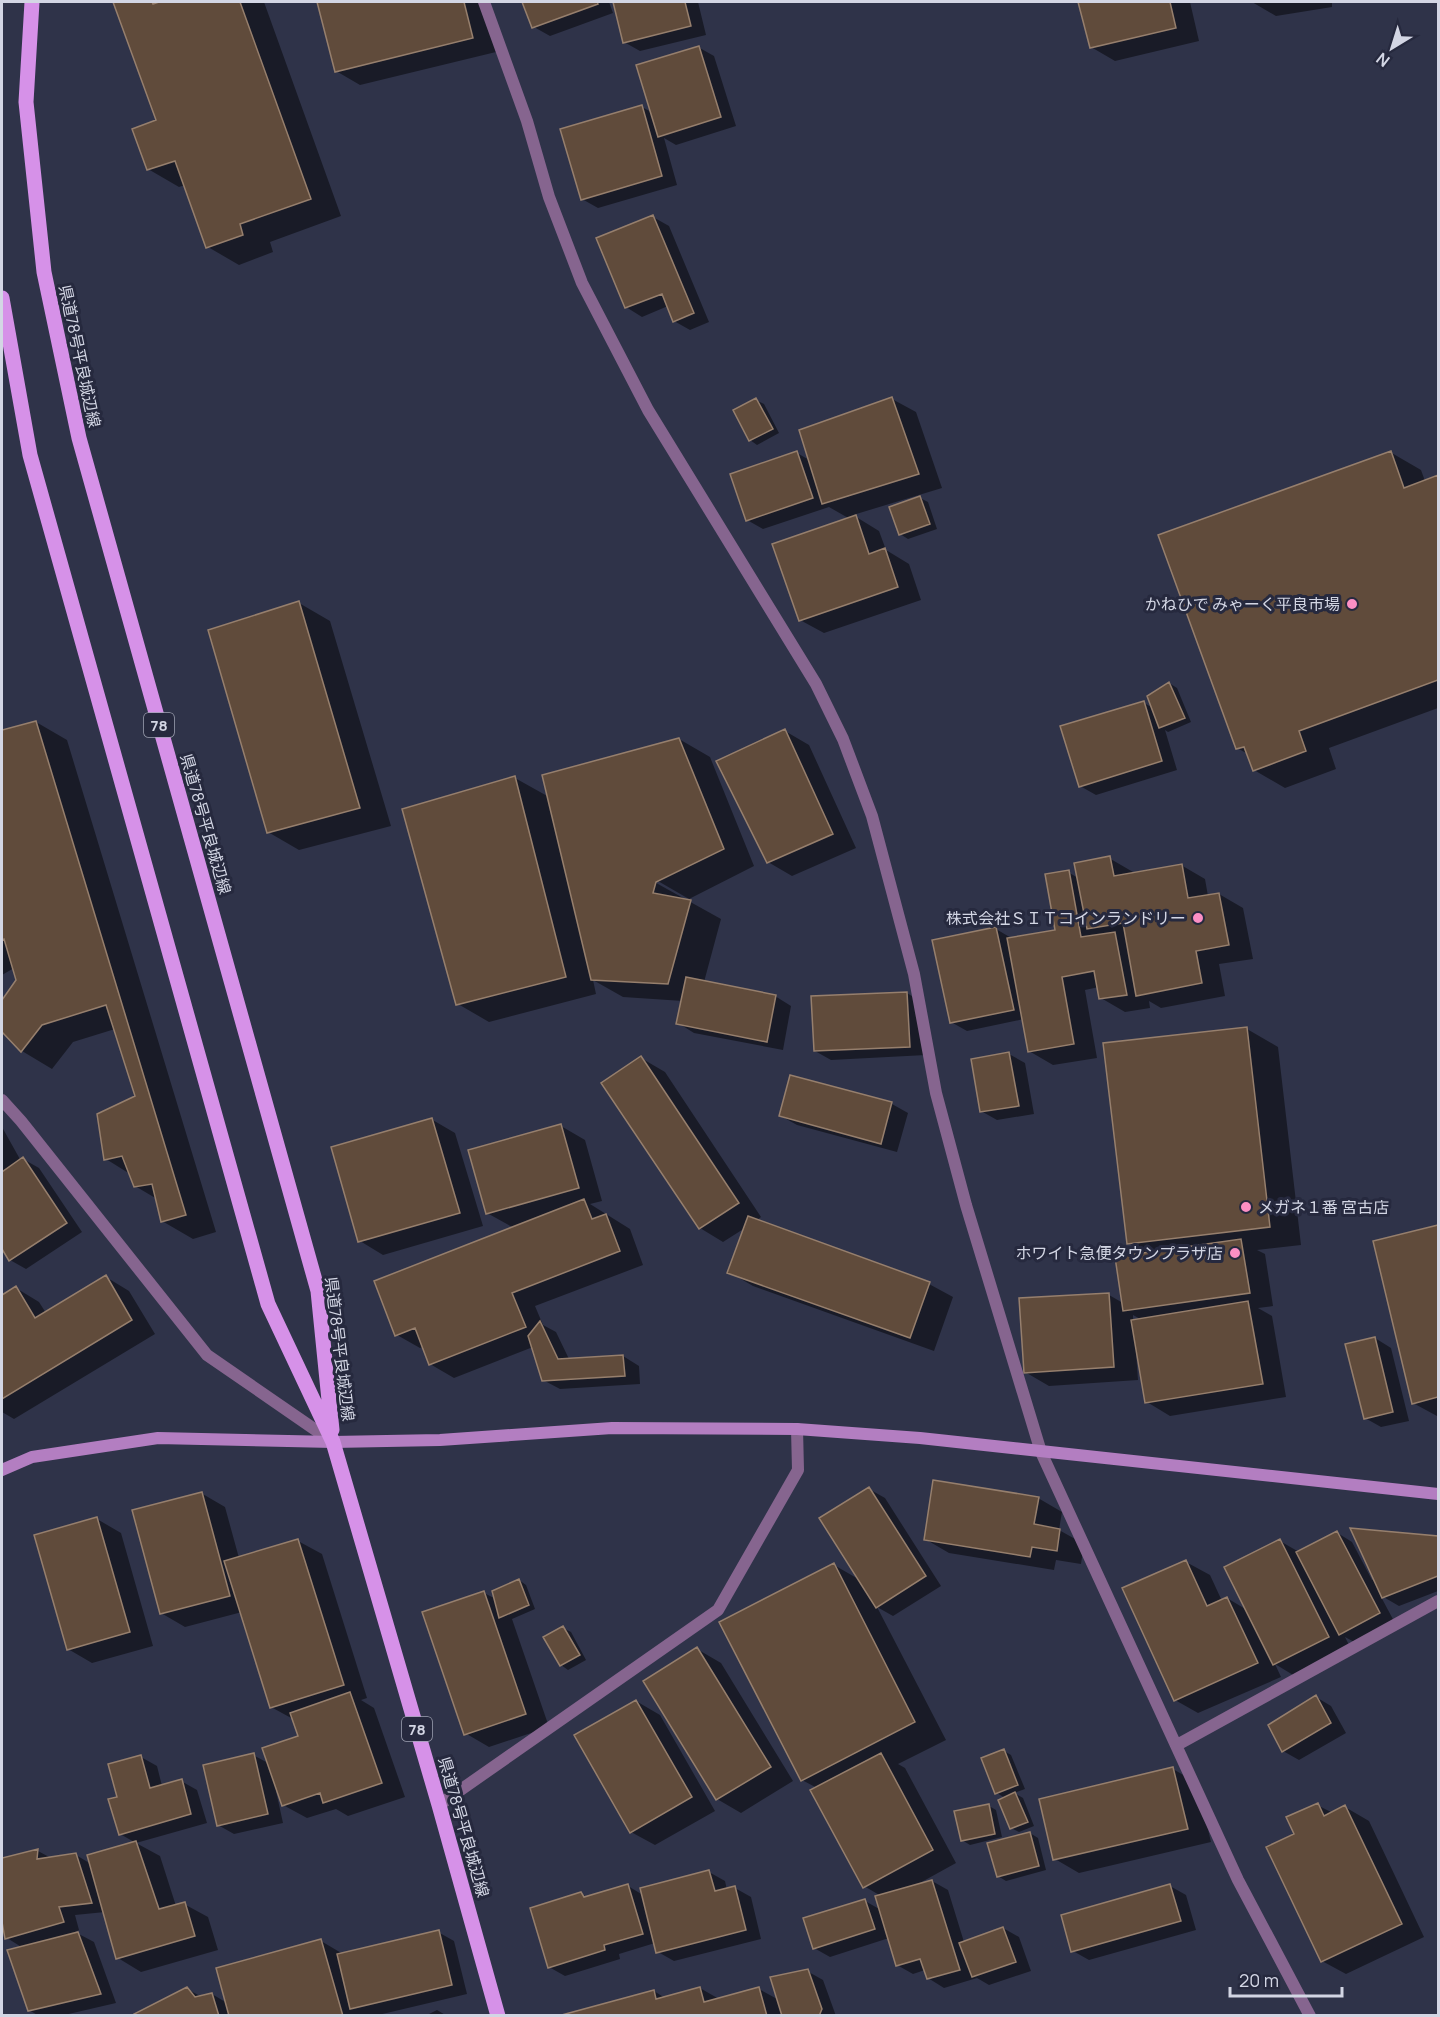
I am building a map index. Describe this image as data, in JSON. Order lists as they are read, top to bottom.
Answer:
{
  "streets": {
    "main road": ["県道78号平良城辺線", "78"]
  },
  "places": [
    "かねひで みゃーく平良市場",
    "株式会社ＳＩＴコインランドリー",
    "メガネ１番 宮古店",
    "ホワイト急便タウンプラザ店"
  ],
  "scale_bar": "20 m",
  "north": "bottom left"
}
